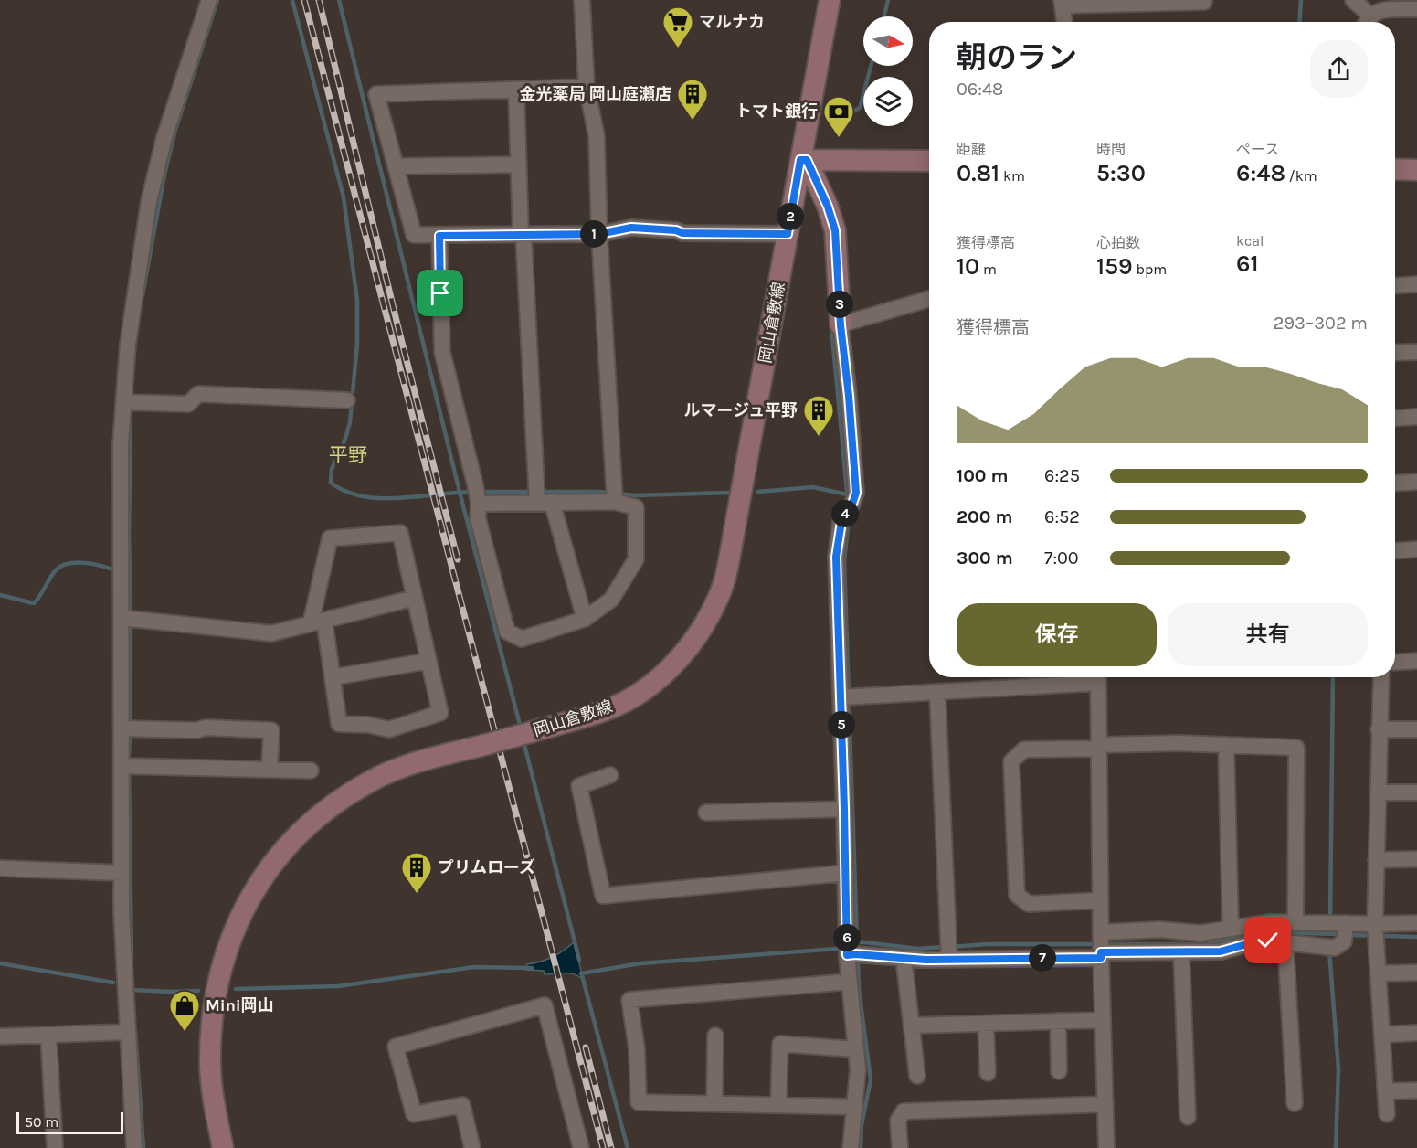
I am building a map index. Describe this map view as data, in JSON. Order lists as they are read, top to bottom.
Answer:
{
  "streets": {
    "main road": ["岡山倉敷線"]
  },
  "districts": ["平野"],
  "places": {
    "supermarket": ["マルナカ"],
    "building": ["金光薬局 岡山庭瀬店", "ルマージュ平野", "プリムローズ"],
    "bank": ["トマト銀行"],
    "shop": ["Mini岡山"]
  },
  "scale_bar": "50 m",
  "north": "right",
  "page": {
    "heading": ["朝のラン", "06:48"],
    "stats": [
      ["距離", "0.81 km"],
      ["時間", "5:30"],
      ["ペース", "6:48 /km"],
      ["獲得標高", "10 m"],
      ["心拍数", "159 bpm"],
      ["kcal", "61"]
    ],
    "pins": [
      "2",
      "1",
      "3",
      "4",
      "5",
      "6",
      "7"
    ],
    "chart": ["獲得標高", "293–302 m"],
    "list": [
      {
        "name": "100 m",
        "note": "6:25"
      },
      {
        "name": "200 m",
        "note": "6:52"
      },
      {
        "name": "300 m",
        "note": "7:00"
      }
    ],
    "buttons": ["保存", "共有"],
    "scale": "50 m"
  }
}
